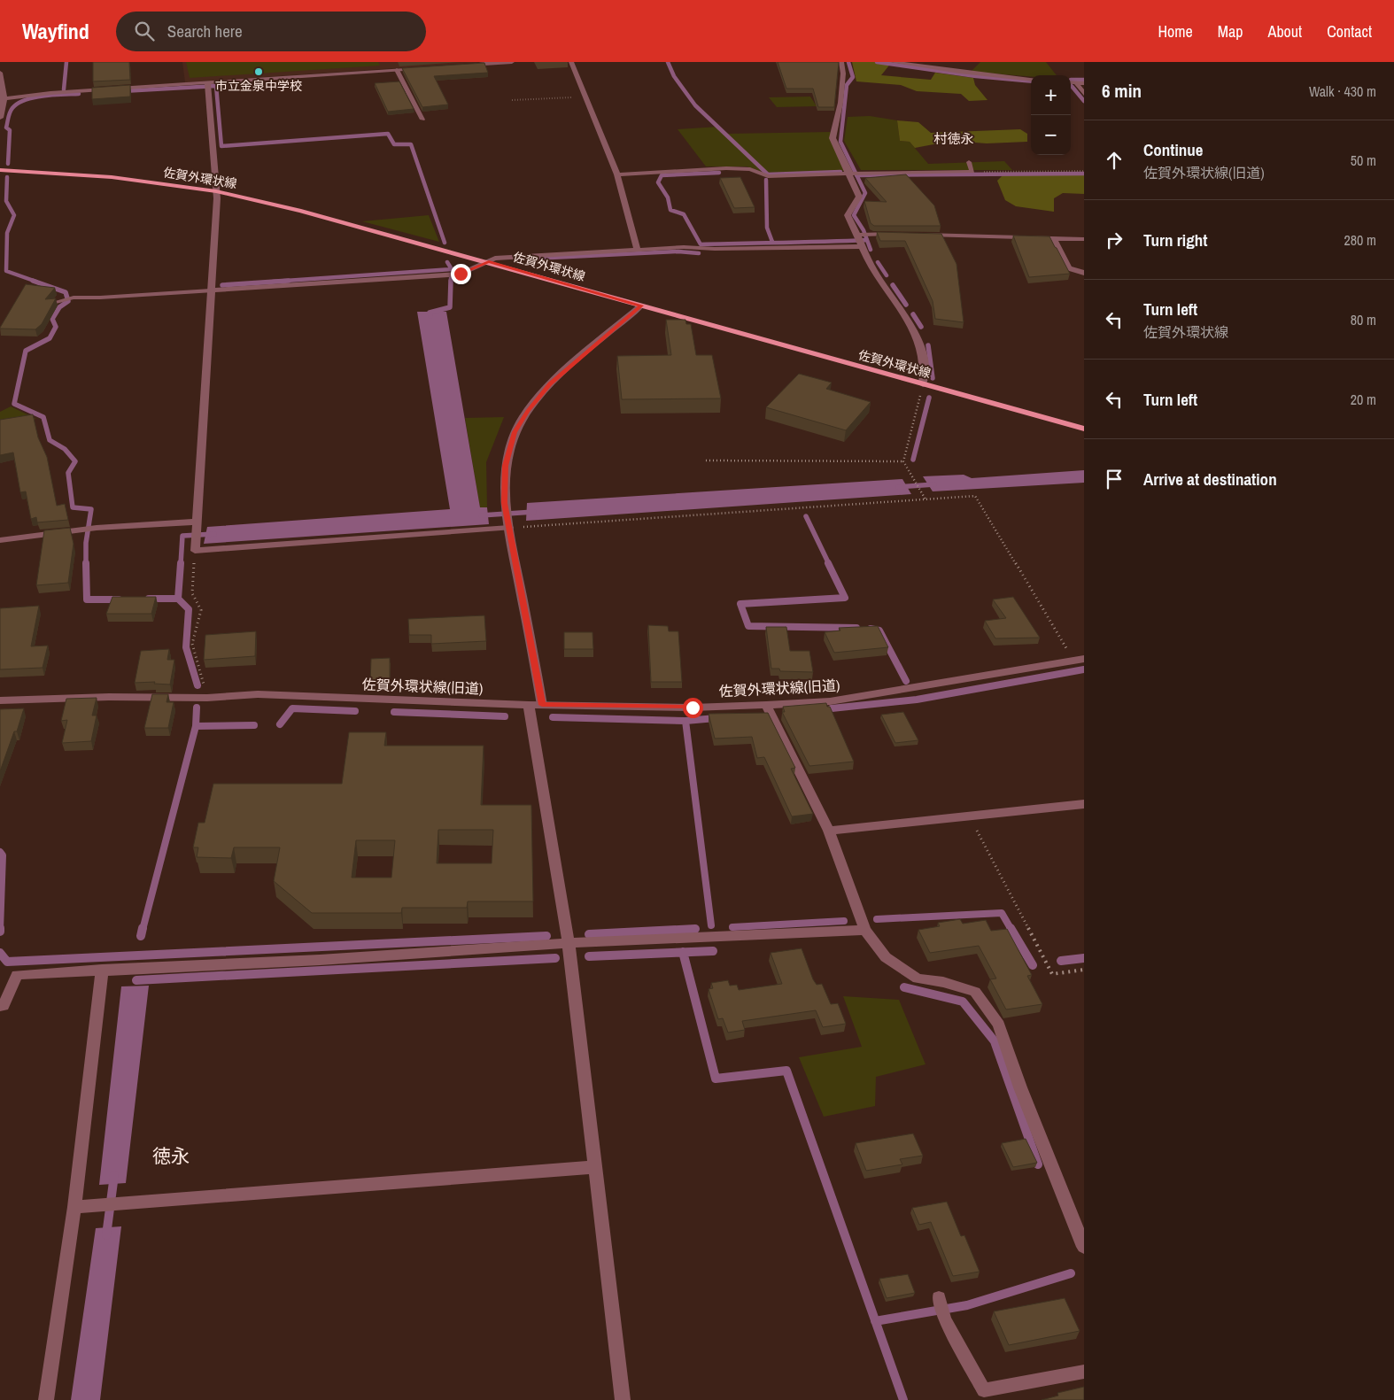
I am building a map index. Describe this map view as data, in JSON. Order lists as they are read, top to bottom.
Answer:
{
  "streets": {
    "main road": ["佐賀外環状線"],
    "street": ["佐賀外環状線(旧道)"]
  },
  "districts": ["村徳永", "徳永"],
  "places": ["市立金泉中学校"],
  "page": {
    "header": "Wayfind",
    "search": "Search here",
    "nav": [
      "Home",
      "Map",
      "About",
      "Contact"
    ],
    "heading": ["6 min", "Walk · 430 m"],
    "map_buttons": ["+", "−"],
    "list": [
      ["Continue", "佐賀外環状線(旧道)", "50 m"],
      ["Turn right", "280 m"],
      ["Turn left", "佐賀外環状線", "80 m"],
      ["Turn left", "20 m"],
      "Arrive at destination"
    ]
  }
}
